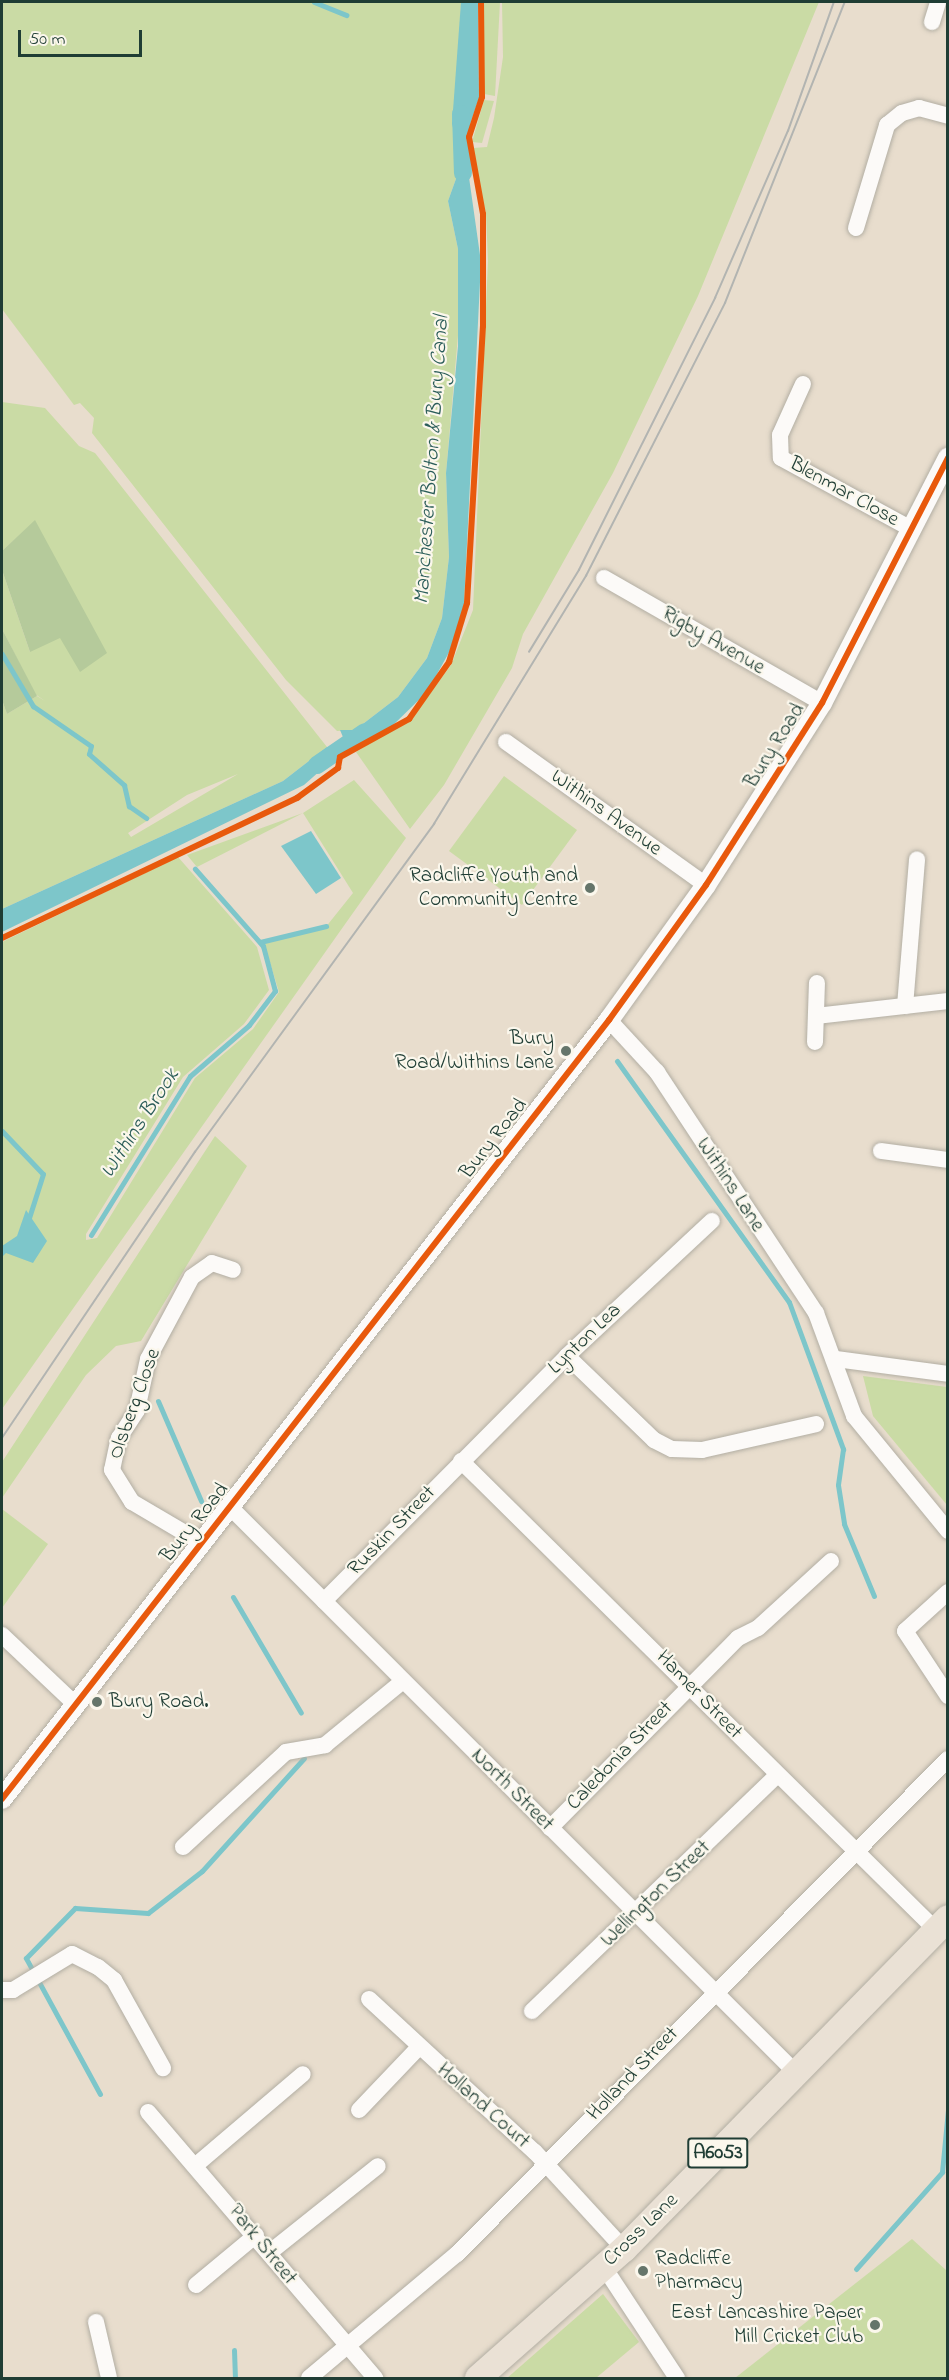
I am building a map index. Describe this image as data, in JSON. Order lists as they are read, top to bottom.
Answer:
{
  "streets": {
    "main road": ["A6053", "Cross Lane"],
    "street": [
      "Blenmar Close",
      "Rigby Avenue",
      "Bury Road",
      "Withins Avenue",
      "Withins Lane",
      "Lynton Lea",
      "Olsberg Close",
      "Ruskin Street",
      "Hamer Street",
      "Caledonia Street",
      "North Street",
      "Wellington Street",
      "Holland Street",
      "Holland Court",
      "Park Street"
    ]
  },
  "crossings": [
    ["Blenmar Close", "Bury Road"],
    ["Rigby Avenue", "Bury Road"],
    ["Bury Road", "Withins Avenue"],
    ["Bury Road", "Withins Lane"],
    ["Bury Road", "Olsberg Close"],
    ["Bury Road", "North Street"],
    ["Lynton Lea", "Ruskin Street"],
    ["Lynton Lea", "Hamer Street"],
    ["Ruskin Street", "Hamer Street"],
    ["Ruskin Street", "North Street"],
    ["Hamer Street", "Caledonia Street"],
    ["Hamer Street", "Wellington Street"],
    ["Hamer Street", "Holland Street"],
    ["Hamer Street", "Cross Lane"],
    ["Caledonia Street", "North Street"],
    ["North Street", "Wellington Street"],
    ["North Street", "Holland Street"],
    ["North Street", "Cross Lane"],
    ["Holland Street", "Holland Court"],
    ["Holland Street", "Park Street"],
    ["Holland Court", "Cross Lane"]
  ],
  "water": ["Manchester Bolton & Bury Canal", "Withins Brook"],
  "places": [
    "Radcliffe Youth and Community Centre",
    "Bury Road/Withins Lane",
    "Bury Road.",
    "Radcliffe Pharmacy",
    "East Lancashire Paper Mill Cricket Club"
  ],
  "scale_bar": "50 m"
}
